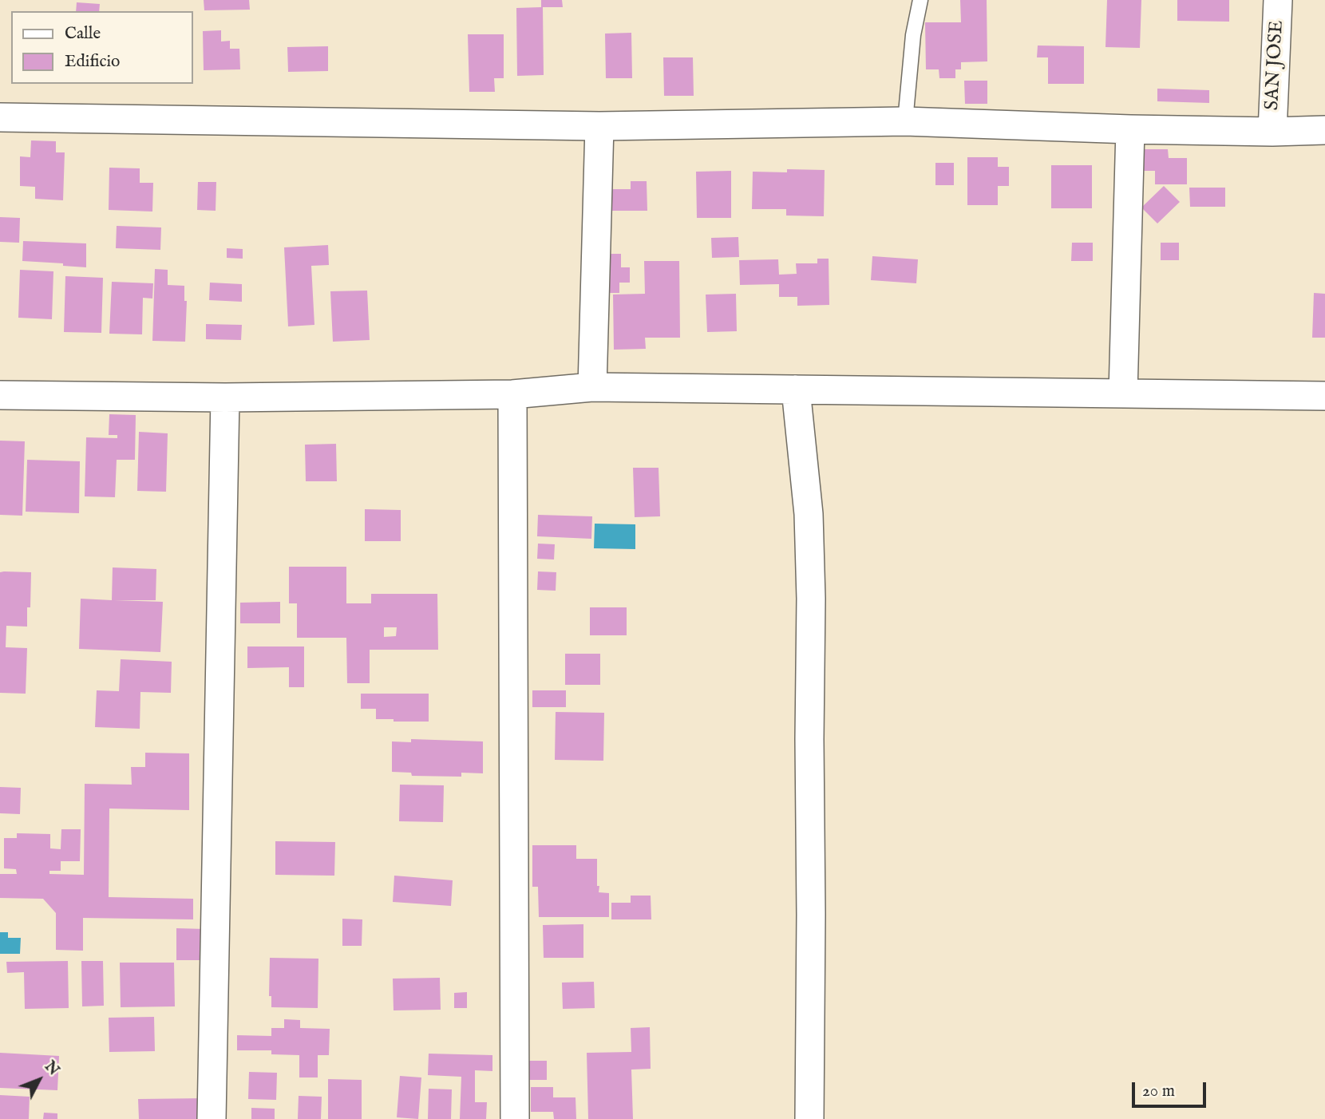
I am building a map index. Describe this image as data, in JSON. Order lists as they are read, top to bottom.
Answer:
{
  "streets": {
    "street": ["SAN JOSE"]
  },
  "legend": ["Calle", "Edificio"],
  "scale_bar": "20 m",
  "north": "top right"
}
